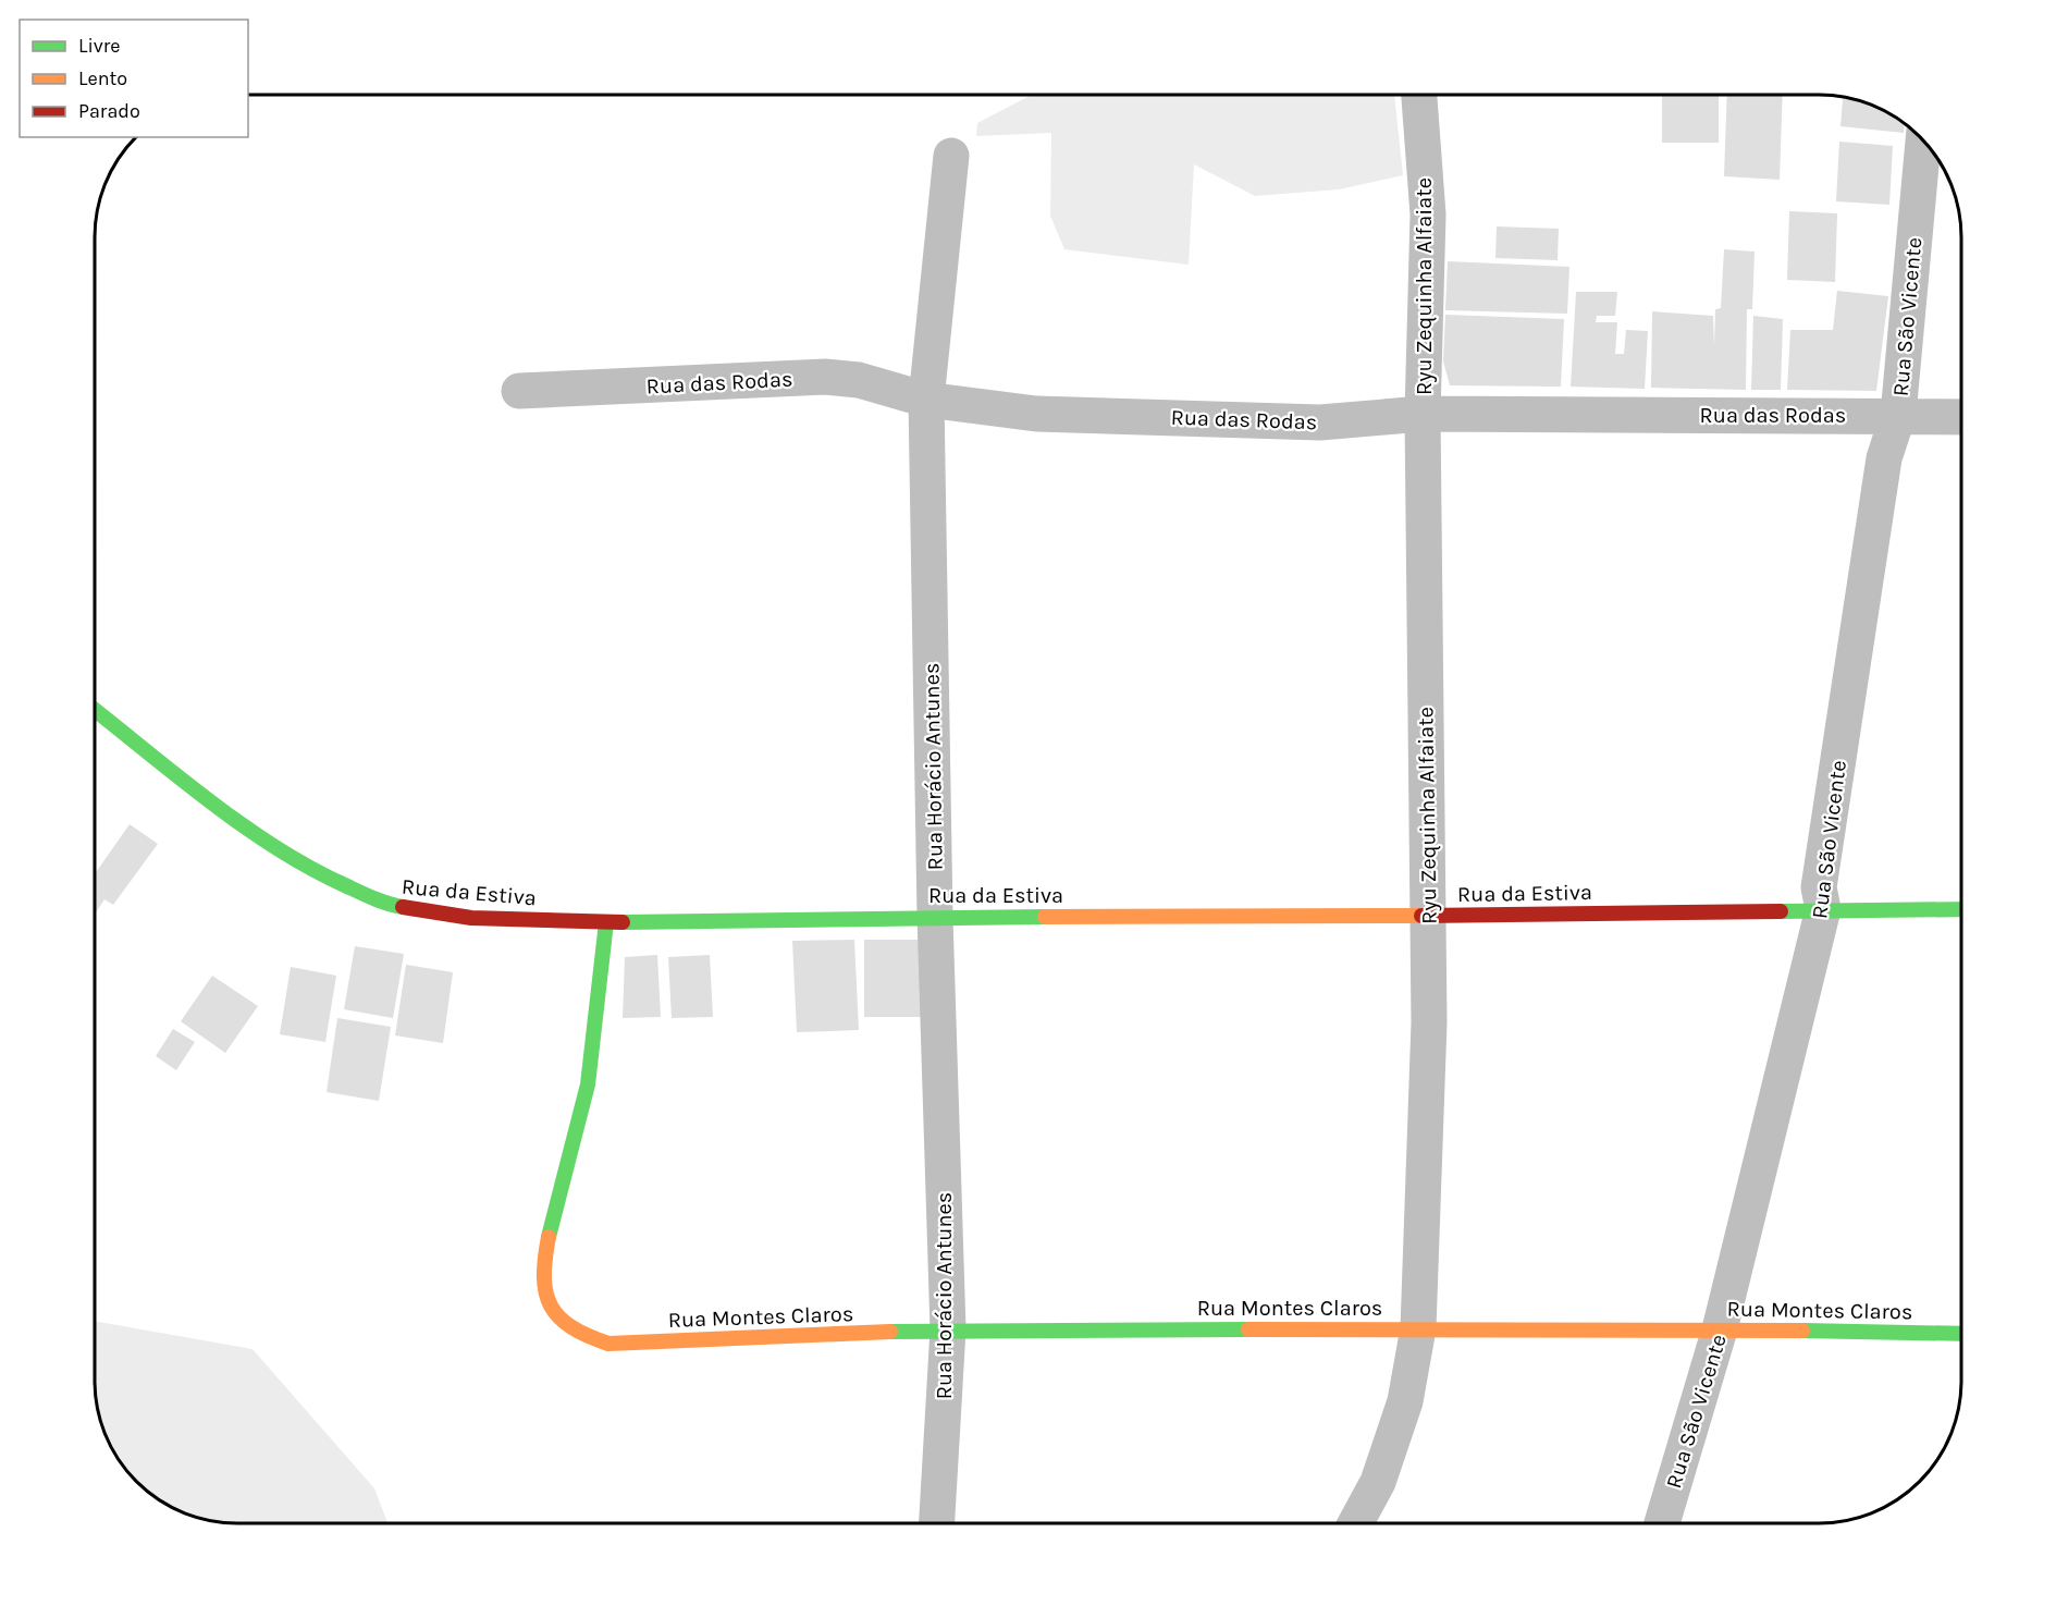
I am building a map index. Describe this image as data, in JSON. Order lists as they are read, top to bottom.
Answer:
{
  "streets": {
    "street": [
      "Ryu Zequinha Alfaiate",
      "Rua São Vicente",
      "Rua das Rodas",
      "Rua Horácio Antunes",
      "Rua da Estiva",
      "Rua Montes Claros"
    ]
  },
  "crossings": [
    ["Ryu Zequinha Alfaiate", "Rua das Rodas"],
    ["Ryu Zequinha Alfaiate", "Rua da Estiva"],
    ["Ryu Zequinha Alfaiate", "Rua Montes Claros"],
    ["Rua São Vicente", "Rua das Rodas"],
    ["Rua São Vicente", "Rua da Estiva"],
    ["Rua São Vicente", "Rua Montes Claros"],
    ["Rua das Rodas", "Rua Horácio Antunes"],
    ["Rua Horácio Antunes", "Rua da Estiva"],
    ["Rua Horácio Antunes", "Rua Montes Claros"],
    ["Rua da Estiva", "Rua Montes Claros"]
  ],
  "legend": ["Livre", "Lento", "Parado"]
}
